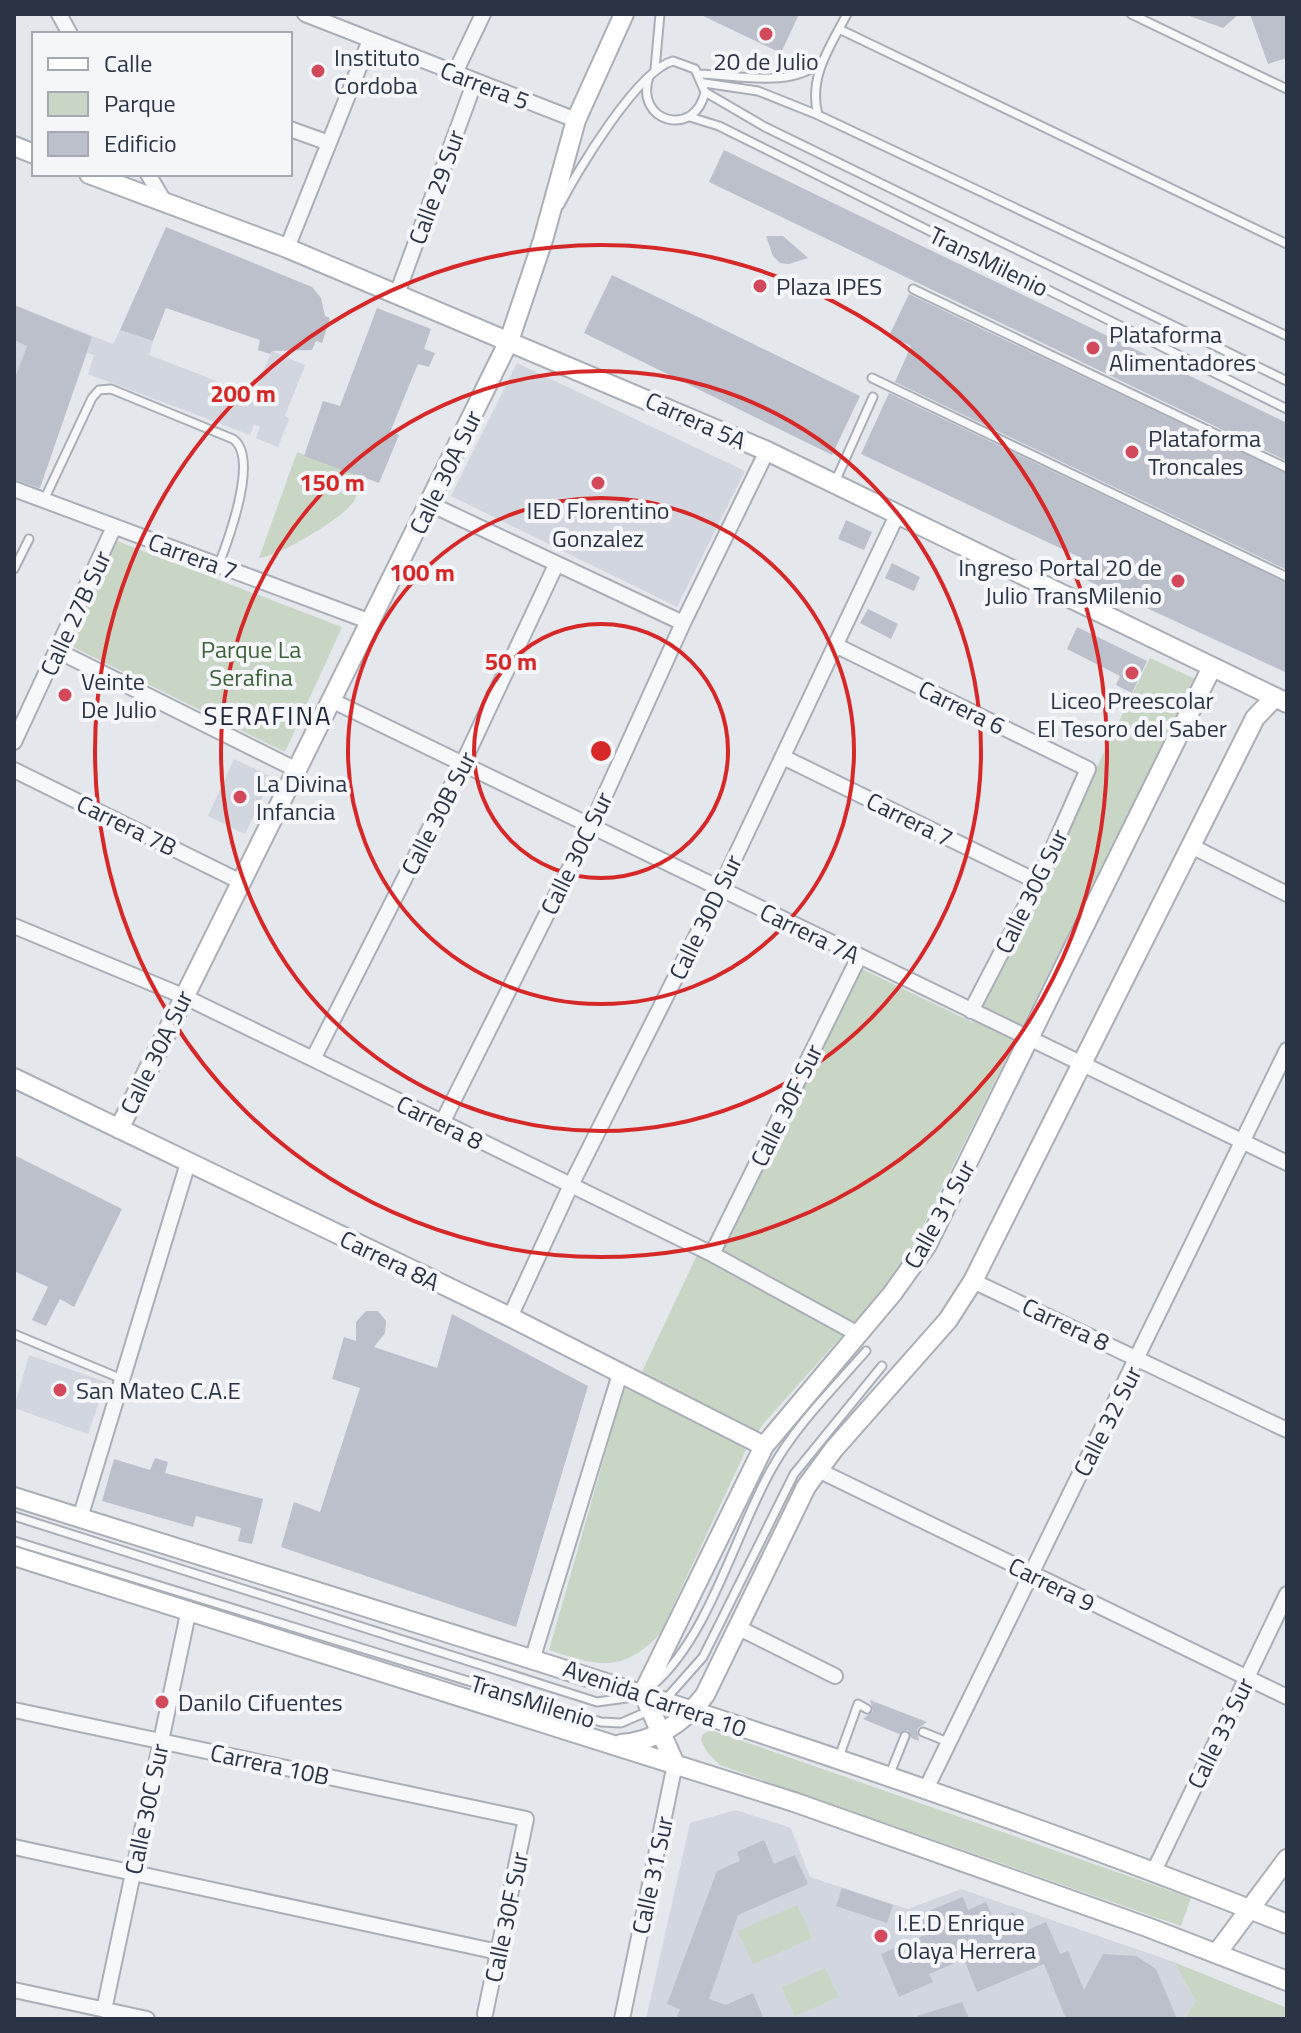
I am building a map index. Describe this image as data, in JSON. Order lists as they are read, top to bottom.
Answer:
{
  "streets": {
    "street": [
      "Carrera 5",
      "Calle 29 Sur",
      "Carrera 5A",
      "Calle 30A Sur",
      "Carrera 7",
      "Calle 27B Sur",
      "Carrera 6",
      "Calle 30B Sur",
      "Carrera 7B",
      "Calle 30C Sur",
      "Calle 30G Sur",
      "Calle 30D Sur",
      "Carrera 7A",
      "Calle 30F Sur",
      "Carrera 8",
      "Calle 31 Sur",
      "Carrera 8A",
      "Calle 32 Sur",
      "Carrera 9",
      "Avenida Carrera 10",
      "Calle 33 Sur",
      "Carrera 10B"
    ],
    "lane": ["TransMilenio"]
  },
  "crossings": [
    ["Carrera 5", "Calle 29 Sur"],
    ["Carrera 5", "Calle 30A Sur"],
    ["Calle 29 Sur", "Carrera 5A"],
    ["TransMilenio", "Carrera 8"],
    ["TransMilenio", "Calle 31 Sur"],
    ["TransMilenio", "Avenida Carrera 10"],
    ["Carrera 5A", "Calle 30A Sur"],
    ["Carrera 5A", "Calle 30C Sur"],
    ["Carrera 5A", "Calle 30D Sur"],
    ["Carrera 5A", "Calle 31 Sur"],
    ["Calle 30A Sur", "Carrera 7"],
    ["Calle 30A Sur", "Carrera 7B"],
    ["Calle 30A Sur", "Carrera 7A"],
    ["Calle 30A Sur", "Carrera 8"],
    ["Calle 30A Sur", "Carrera 8A"],
    ["Carrera 7", "Calle 27B Sur"],
    ["Carrera 7", "Calle 30G Sur"],
    ["Carrera 7", "Calle 30D Sur"],
    ["Carrera 6", "Calle 30G Sur"],
    ["Carrera 6", "Calle 30D Sur"],
    ["Calle 30B Sur", "Carrera 7A"],
    ["Calle 30B Sur", "Carrera 8"],
    ["Calle 30C Sur", "Carrera 7A"],
    ["Calle 30C Sur", "Carrera 8"],
    ["Calle 30C Sur", "Carrera 10B"],
    ["Calle 30G Sur", "Carrera 7A"],
    ["Calle 30D Sur", "Carrera 7A"],
    ["Calle 30D Sur", "Carrera 8"],
    ["Calle 30D Sur", "Carrera 8A"],
    ["Carrera 7A", "Calle 30F Sur"],
    ["Carrera 7A", "Calle 31 Sur"],
    ["Carrera 7A", "Calle 32 Sur"],
    ["Calle 30F Sur", "Carrera 8"],
    ["Calle 30F Sur", "Carrera 10B"],
    ["Carrera 8", "Calle 31 Sur"],
    ["Carrera 8", "Calle 32 Sur"],
    ["Calle 31 Sur", "Carrera 8A"],
    ["Calle 31 Sur", "Avenida Carrera 10"],
    ["Calle 32 Sur", "Carrera 9"],
    ["Calle 32 Sur", "Avenida Carrera 10"],
    ["Carrera 9", "Calle 33 Sur"],
    ["Avenida Carrera 10", "Calle 33 Sur"]
  ],
  "districts": ["SERAFINA"],
  "parks": ["Parque La Serafina"],
  "places": [
    "20 de Julio",
    "Instituto Cordoba",
    "Plaza IPES",
    "Plataforma Alimentadores",
    "Plataforma Troncales",
    "IED Florentino Gonzalez",
    "Ingreso Portal 20 de Julio TransMilenio",
    "Liceo Preescolar El Tesoro del Saber",
    "Veinte De Julio",
    "La Divina Infancia",
    "San Mateo C.A.E",
    "Danilo Cifuentes",
    "I.E.D Enrique Olaya Herrera"
  ],
  "legend": ["Calle", "Parque", "Edificio"],
  "rings": [
    "200 m",
    "150 m",
    "100 m",
    "50 m"
  ]
}
